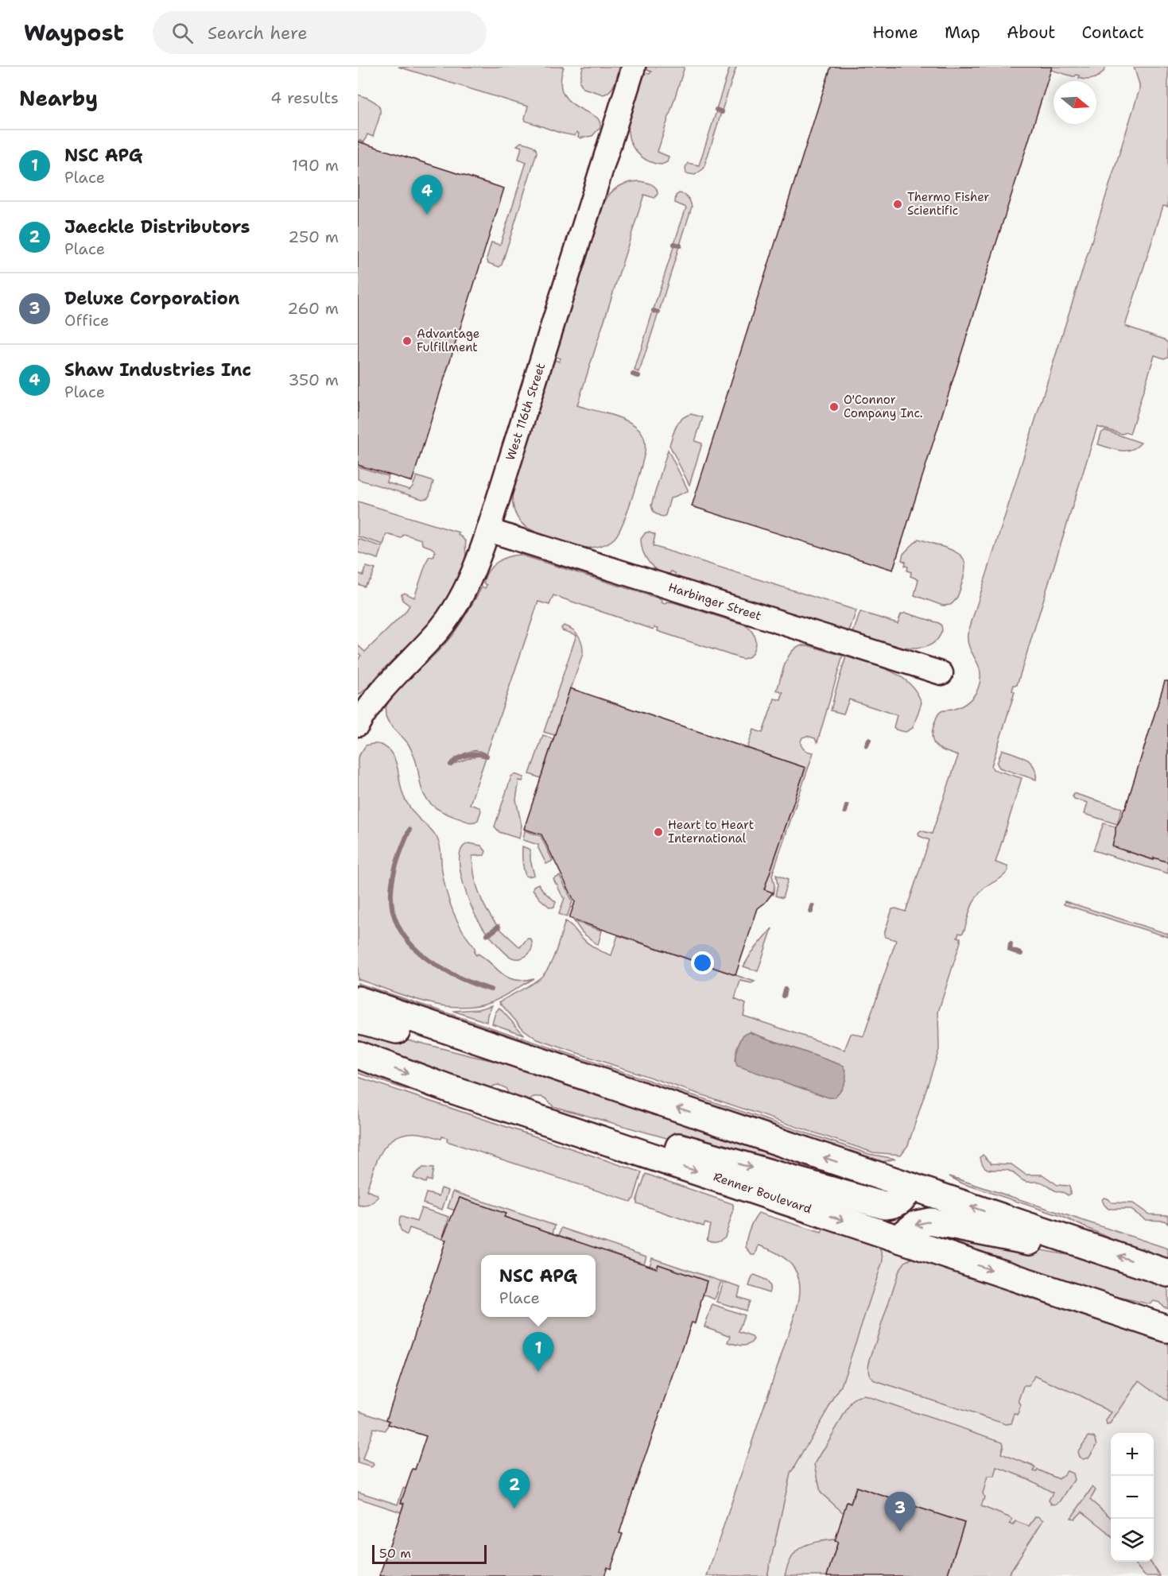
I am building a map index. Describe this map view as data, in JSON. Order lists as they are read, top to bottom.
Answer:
{
  "streets": {
    "main road": ["Renner Boulevard"],
    "street": ["West 116th Street", "Harbinger Street"]
  },
  "crossings": [
    ["West 116th Street", "Harbinger Street"]
  ],
  "places": [
    "Thermo Fisher Scientific",
    "Advantage Fulfillment",
    "O'Connor Company Inc.",
    "Heart to Heart International"
  ],
  "scale_bar": "50 m",
  "north": "right",
  "page": {
    "header": "Waypost",
    "search": "Search here",
    "nav": [
      "Home",
      "Map",
      "About",
      "Contact"
    ],
    "heading": ["Nearby", "4 results"],
    "list": [
      {
        "mark": "1",
        "name": "NSC APG",
        "note": "Place",
        "value": "190 m"
      },
      {
        "mark": "2",
        "name": "Jaeckle Distributors",
        "note": "Place",
        "value": "250 m"
      },
      {
        "mark": "3",
        "name": "Deluxe Corporation",
        "note": "Office",
        "value": "260 m"
      },
      {
        "mark": "4",
        "name": "Shaw Industries Inc",
        "note": "Place",
        "value": "350 m"
      }
    ],
    "pins": [
      "4",
      "1",
      "2",
      "3"
    ],
    "popup": ["NSC APG", "Place"],
    "map_buttons": ["+", "−"],
    "scale": "50 m"
  }
}
